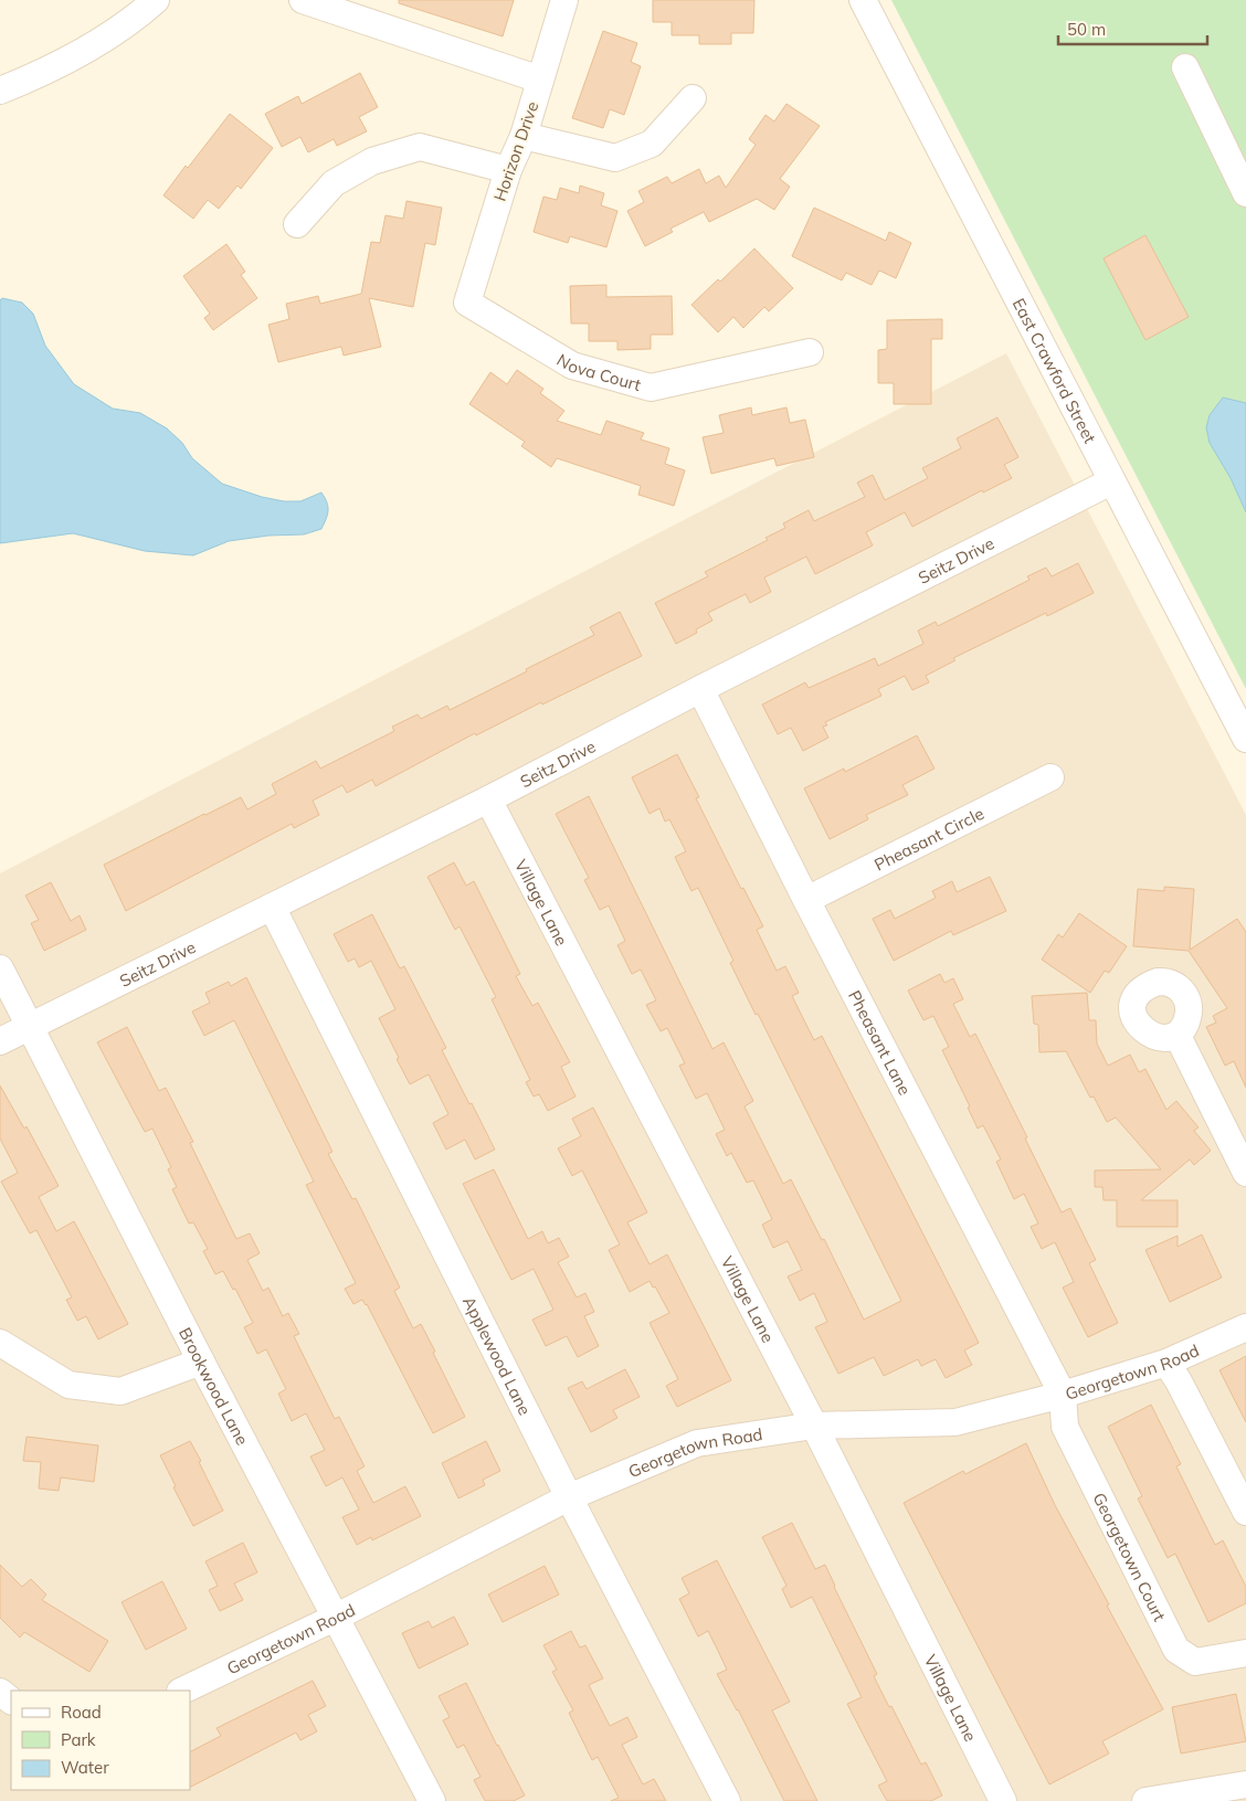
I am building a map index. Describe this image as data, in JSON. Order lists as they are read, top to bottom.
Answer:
{
  "streets": {
    "street": [
      "Horizon Drive",
      "East Crawford Street",
      "Nova Court",
      "Seitz Drive",
      "Pheasant Circle",
      "Village Lane",
      "Pheasant Lane",
      "Applewood Lane",
      "Georgetown Road",
      "Brookwood Lane",
      "Georgetown Court"
    ]
  },
  "crossings": [
    ["Horizon Drive", "Nova Court"],
    ["East Crawford Street", "Seitz Drive"],
    ["Seitz Drive", "Village Lane"],
    ["Seitz Drive", "Pheasant Lane"],
    ["Seitz Drive", "Applewood Lane"],
    ["Seitz Drive", "Brookwood Lane"],
    ["Pheasant Circle", "Pheasant Lane"],
    ["Village Lane", "Georgetown Road"],
    ["Pheasant Lane", "Georgetown Road"],
    ["Pheasant Lane", "Georgetown Court"],
    ["Applewood Lane", "Georgetown Road"],
    ["Georgetown Road", "Brookwood Lane"],
    ["Georgetown Road", "Georgetown Court"]
  ],
  "legend": ["Road", "Park", "Water"],
  "scale_bar": "50 m"
}
